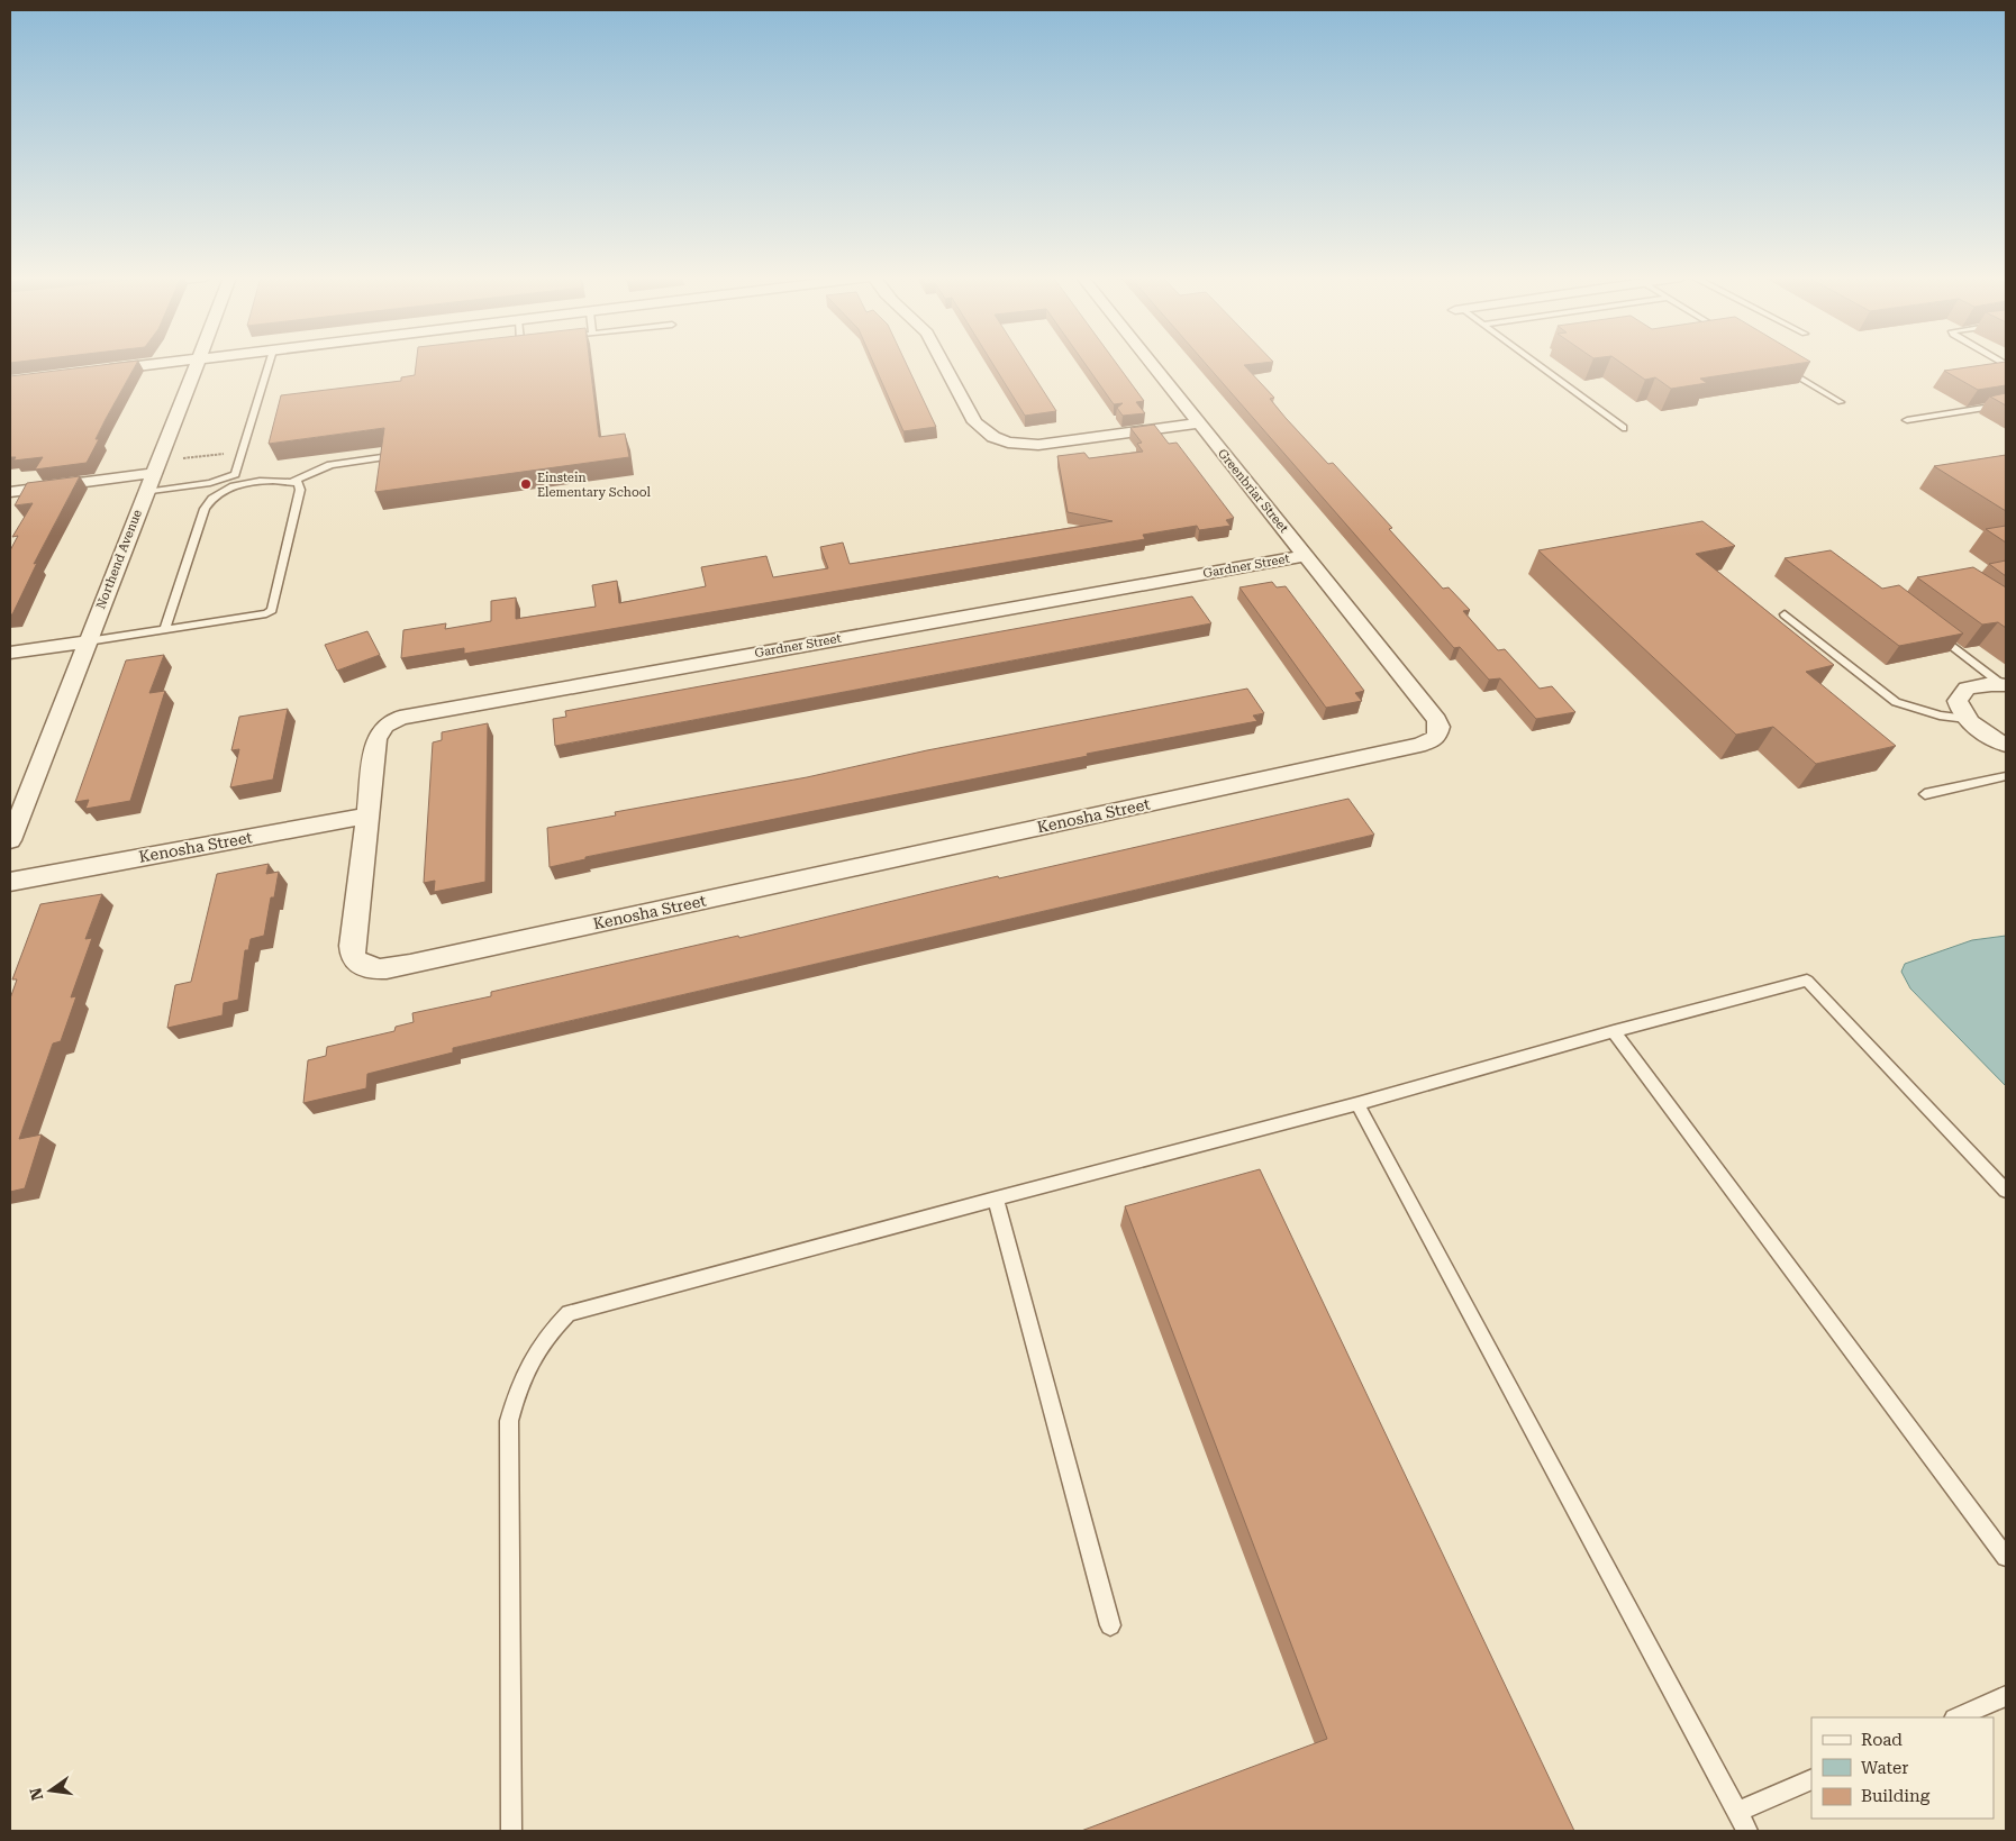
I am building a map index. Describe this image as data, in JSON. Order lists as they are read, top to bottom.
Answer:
{
  "streets": {
    "street": [
      "Greenbriar Street",
      "Northend Avenue",
      "Gardner Street",
      "Kenosha Street"
    ]
  },
  "crossings": [
    ["Greenbriar Street", "Gardner Street"],
    ["Greenbriar Street", "Kenosha Street"],
    ["Gardner Street", "Kenosha Street"]
  ],
  "places": ["Einstein Elementary School"],
  "legend": ["Road", "Water", "Building"],
  "north": "left"
}
